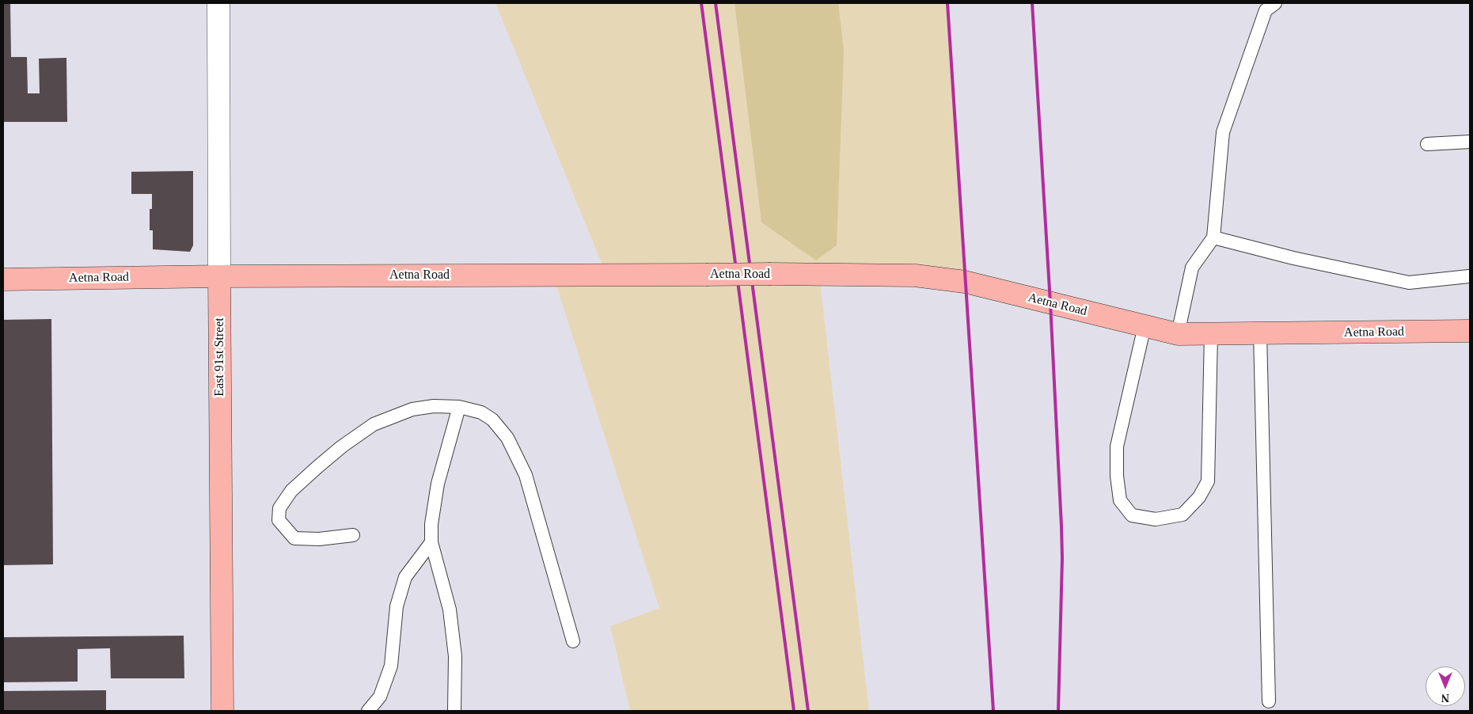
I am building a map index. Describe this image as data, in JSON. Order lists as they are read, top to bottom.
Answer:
{
  "streets": {
    "street": ["Aetna Road", "East 91st Street"]
  },
  "crossings": [
    ["Aetna Road", "East 91st Street"]
  ],
  "north": "bottom"
}
